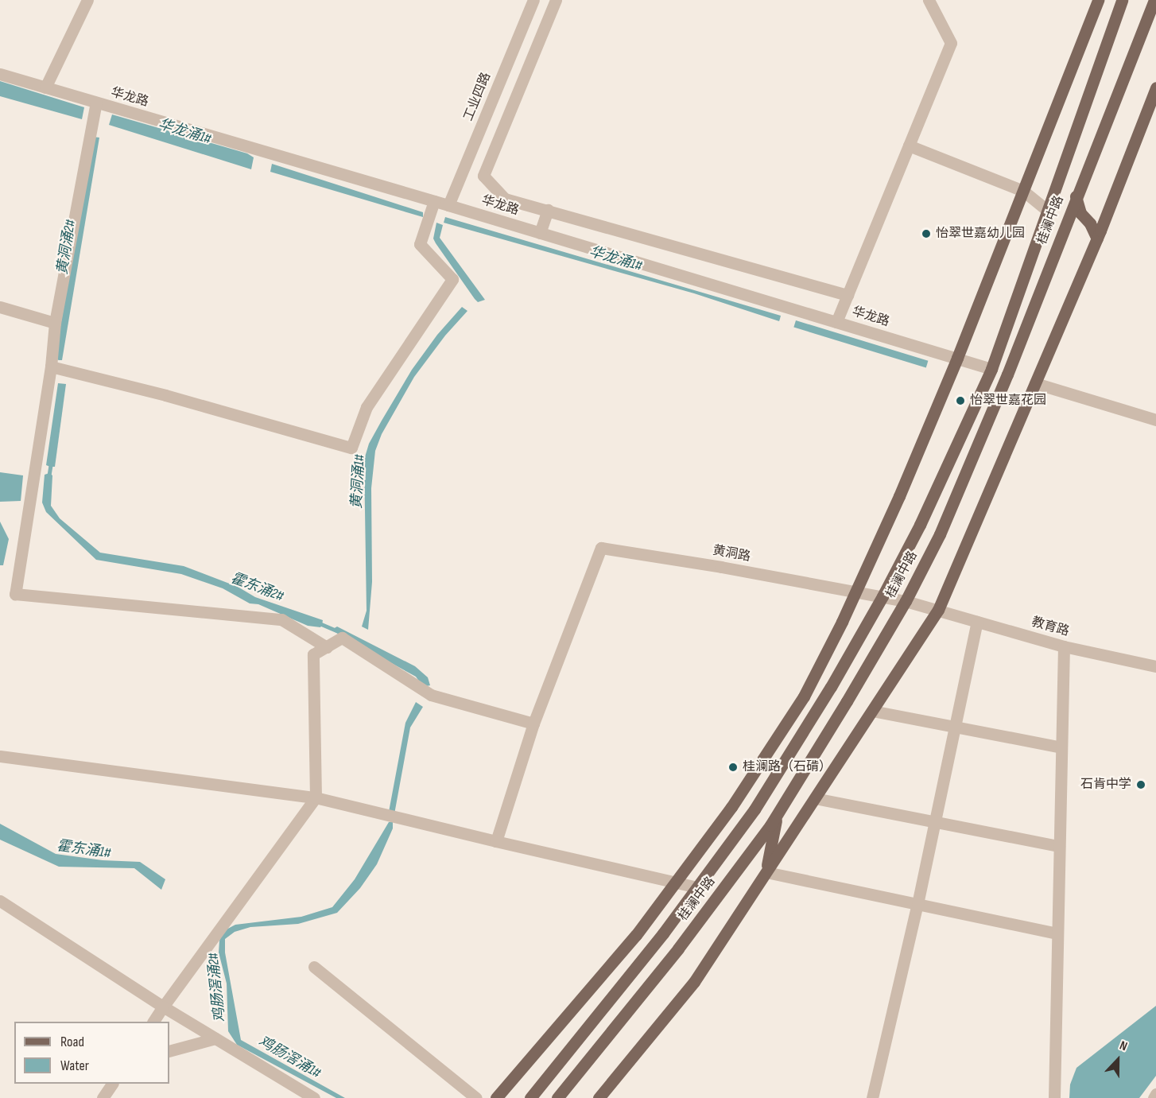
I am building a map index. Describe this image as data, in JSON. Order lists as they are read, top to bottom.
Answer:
{
  "streets": {
    "main road": ["桂澜中路"],
    "street": [
      "工业四路",
      "华龙路",
      "黄洞路",
      "教育路"
    ]
  },
  "crossings": [
    ["工业四路", "华龙路"],
    ["华龙路", "桂澜中路"],
    ["桂澜中路", "黄洞路"],
    ["桂澜中路", "教育路"],
    ["黄洞路", "教育路"]
  ],
  "water": [
    "华龙涌1#",
    "黄洞涌2#",
    "黄洞涌1#",
    "霍东涌2#",
    "霍东涌1#",
    "鸡肠滘涌2#",
    "鸡肠滘涌1#"
  ],
  "places": [
    "怡翠世嘉幼儿园",
    "怡翠世嘉花园",
    "桂澜路（石𬒔）",
    "石肯中学"
  ],
  "legend": ["Road", "Water"],
  "north": "top"
}
